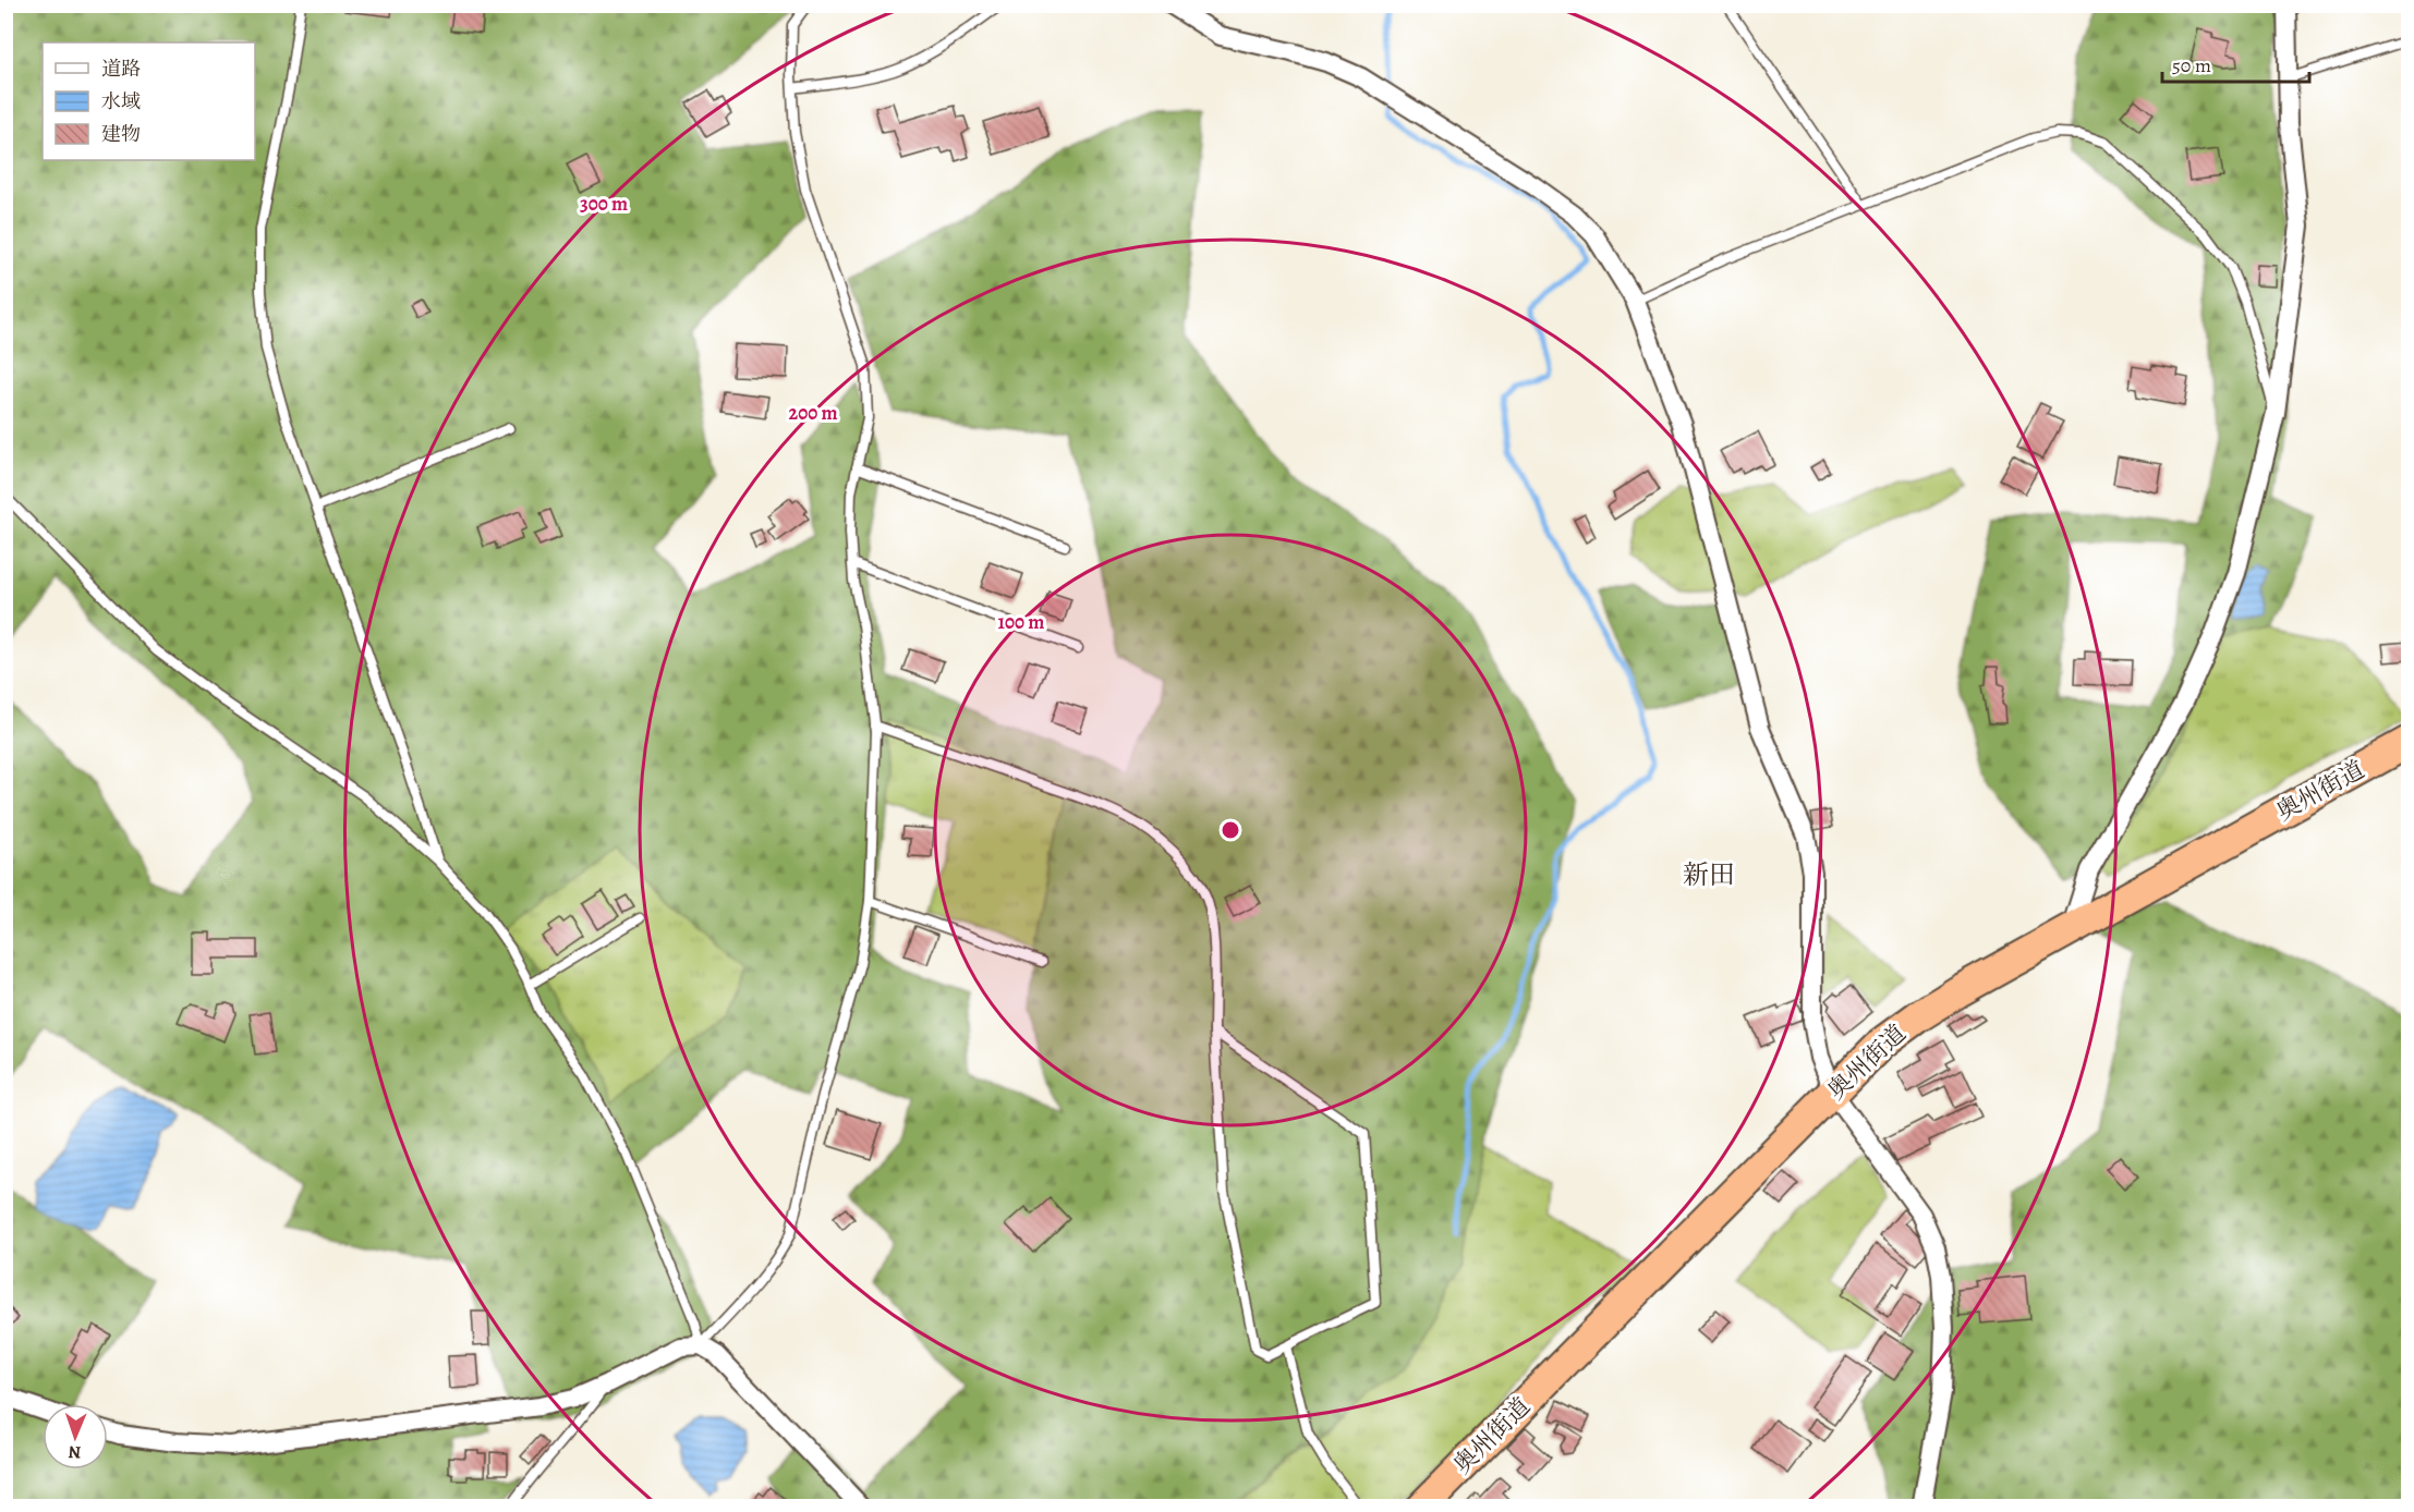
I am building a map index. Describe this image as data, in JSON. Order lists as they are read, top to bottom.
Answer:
{
  "streets": {
    "highway": ["奥州街道"]
  },
  "districts": ["新田"],
  "legend": ["道路", "水域", "建物"],
  "scale_bar": "50 m",
  "north": "bottom",
  "rings": ["300 m", "200 m", "100 m"]
}
